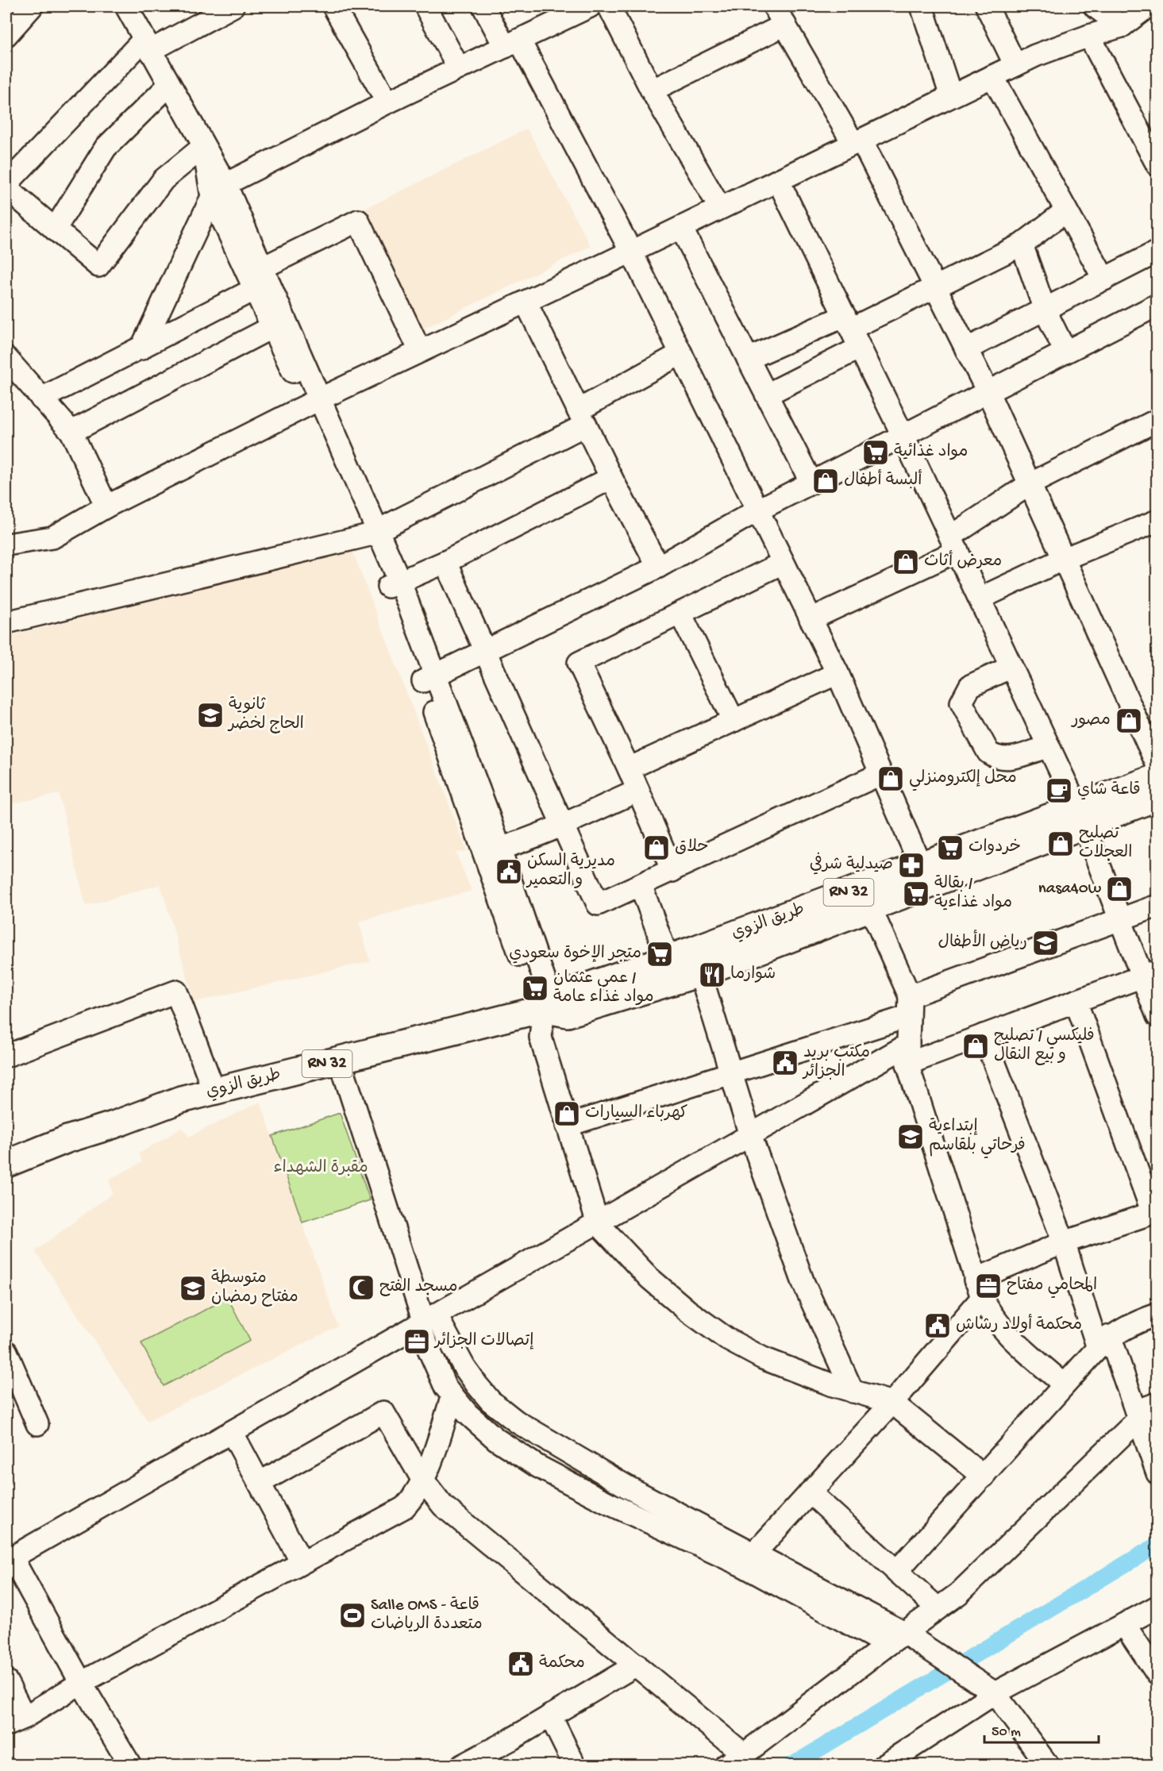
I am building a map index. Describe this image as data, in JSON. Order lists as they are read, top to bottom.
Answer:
{
  "streets": {
    "main road": ["RN 32", "طريق الزوي"]
  },
  "parks": ["مقبرة الشهداء"],
  "places": {
    "supermarket": [
      "مواد غذائية",
      "خردوات",
      "بقالة / مواد غذاءية",
      "متجر الإخوة سعودي",
      "عمي عثمان / مواد غذاء عامة"
    ],
    "shop": [
      "ألبسة أطفال",
      "معرض أثاث",
      "مصور",
      "محل إلكترومنزلي",
      "تصليح العجلات",
      "حلاق",
      "nasa40w",
      "فليكسي / تصليح و بيع النقال",
      "كهرباء السيارات"
    ],
    "school or university": [
      "ثانوية الحاج لخضر",
      "رياض الأطفال",
      "إبتداءية فرحاتي بلقاسم",
      "متوسطة مفتاح رمضان"
    ],
    "cafe": ["قاعة شاي"],
    "pharmacy": ["صيدلية شرفي"],
    "public building": [
      "مديرية السكن و التعمير",
      "مكتب بريد الجزائر",
      "محكمة أولاد رشاش",
      "محكمة"
    ],
    "restaurant": ["شوارما"],
    "office": ["المحامي مفتاح", "إتصالات الجزائر"],
    "mosque": ["مسجد الفتح"],
    "sports": ["Salle OMS - قاعة متعددة الرياضات"]
  },
  "scale_bar": "50 m"
}
